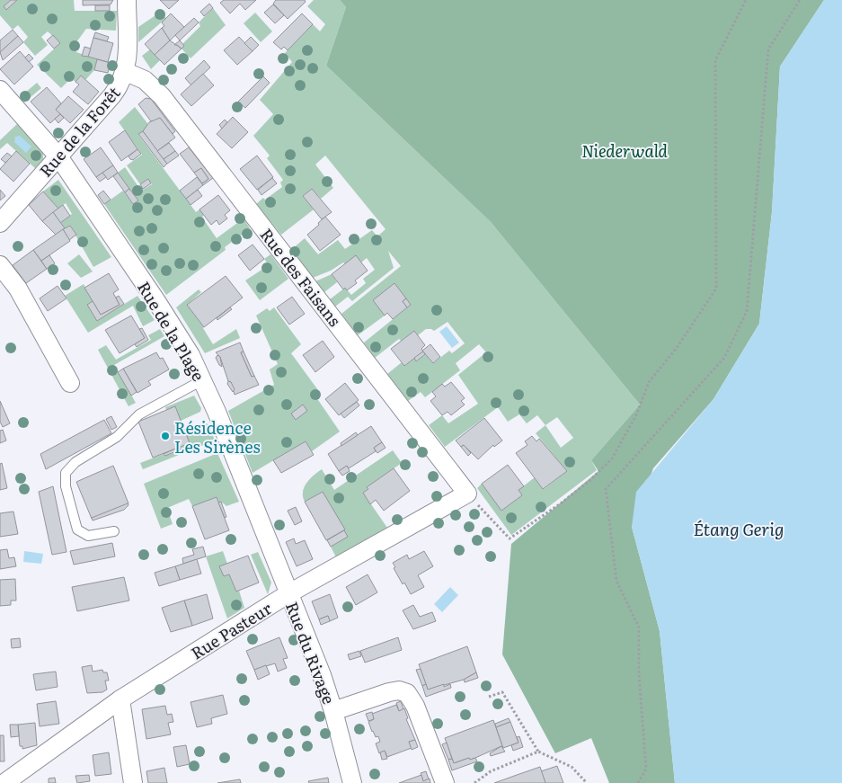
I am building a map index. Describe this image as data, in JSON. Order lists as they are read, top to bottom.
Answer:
{
  "streets": {
    "street": [
      "Rue de la Forêt",
      "Rue des Faisans",
      "Rue de la Plage",
      "Rue Pasteur",
      "Rue du Rivage"
    ]
  },
  "crossings": [
    ["Rue de la Forêt", "Rue des Faisans"],
    ["Rue de la Forêt", "Rue de la Plage"],
    ["Rue des Faisans", "Rue Pasteur"],
    ["Rue de la Plage", "Rue Pasteur"],
    ["Rue de la Plage", "Rue du Rivage"],
    ["Rue Pasteur", "Rue du Rivage"]
  ],
  "water": ["Étang Gerig"],
  "parks": ["Niederwald"],
  "places": ["Résidence Les Sirènes"]
}
